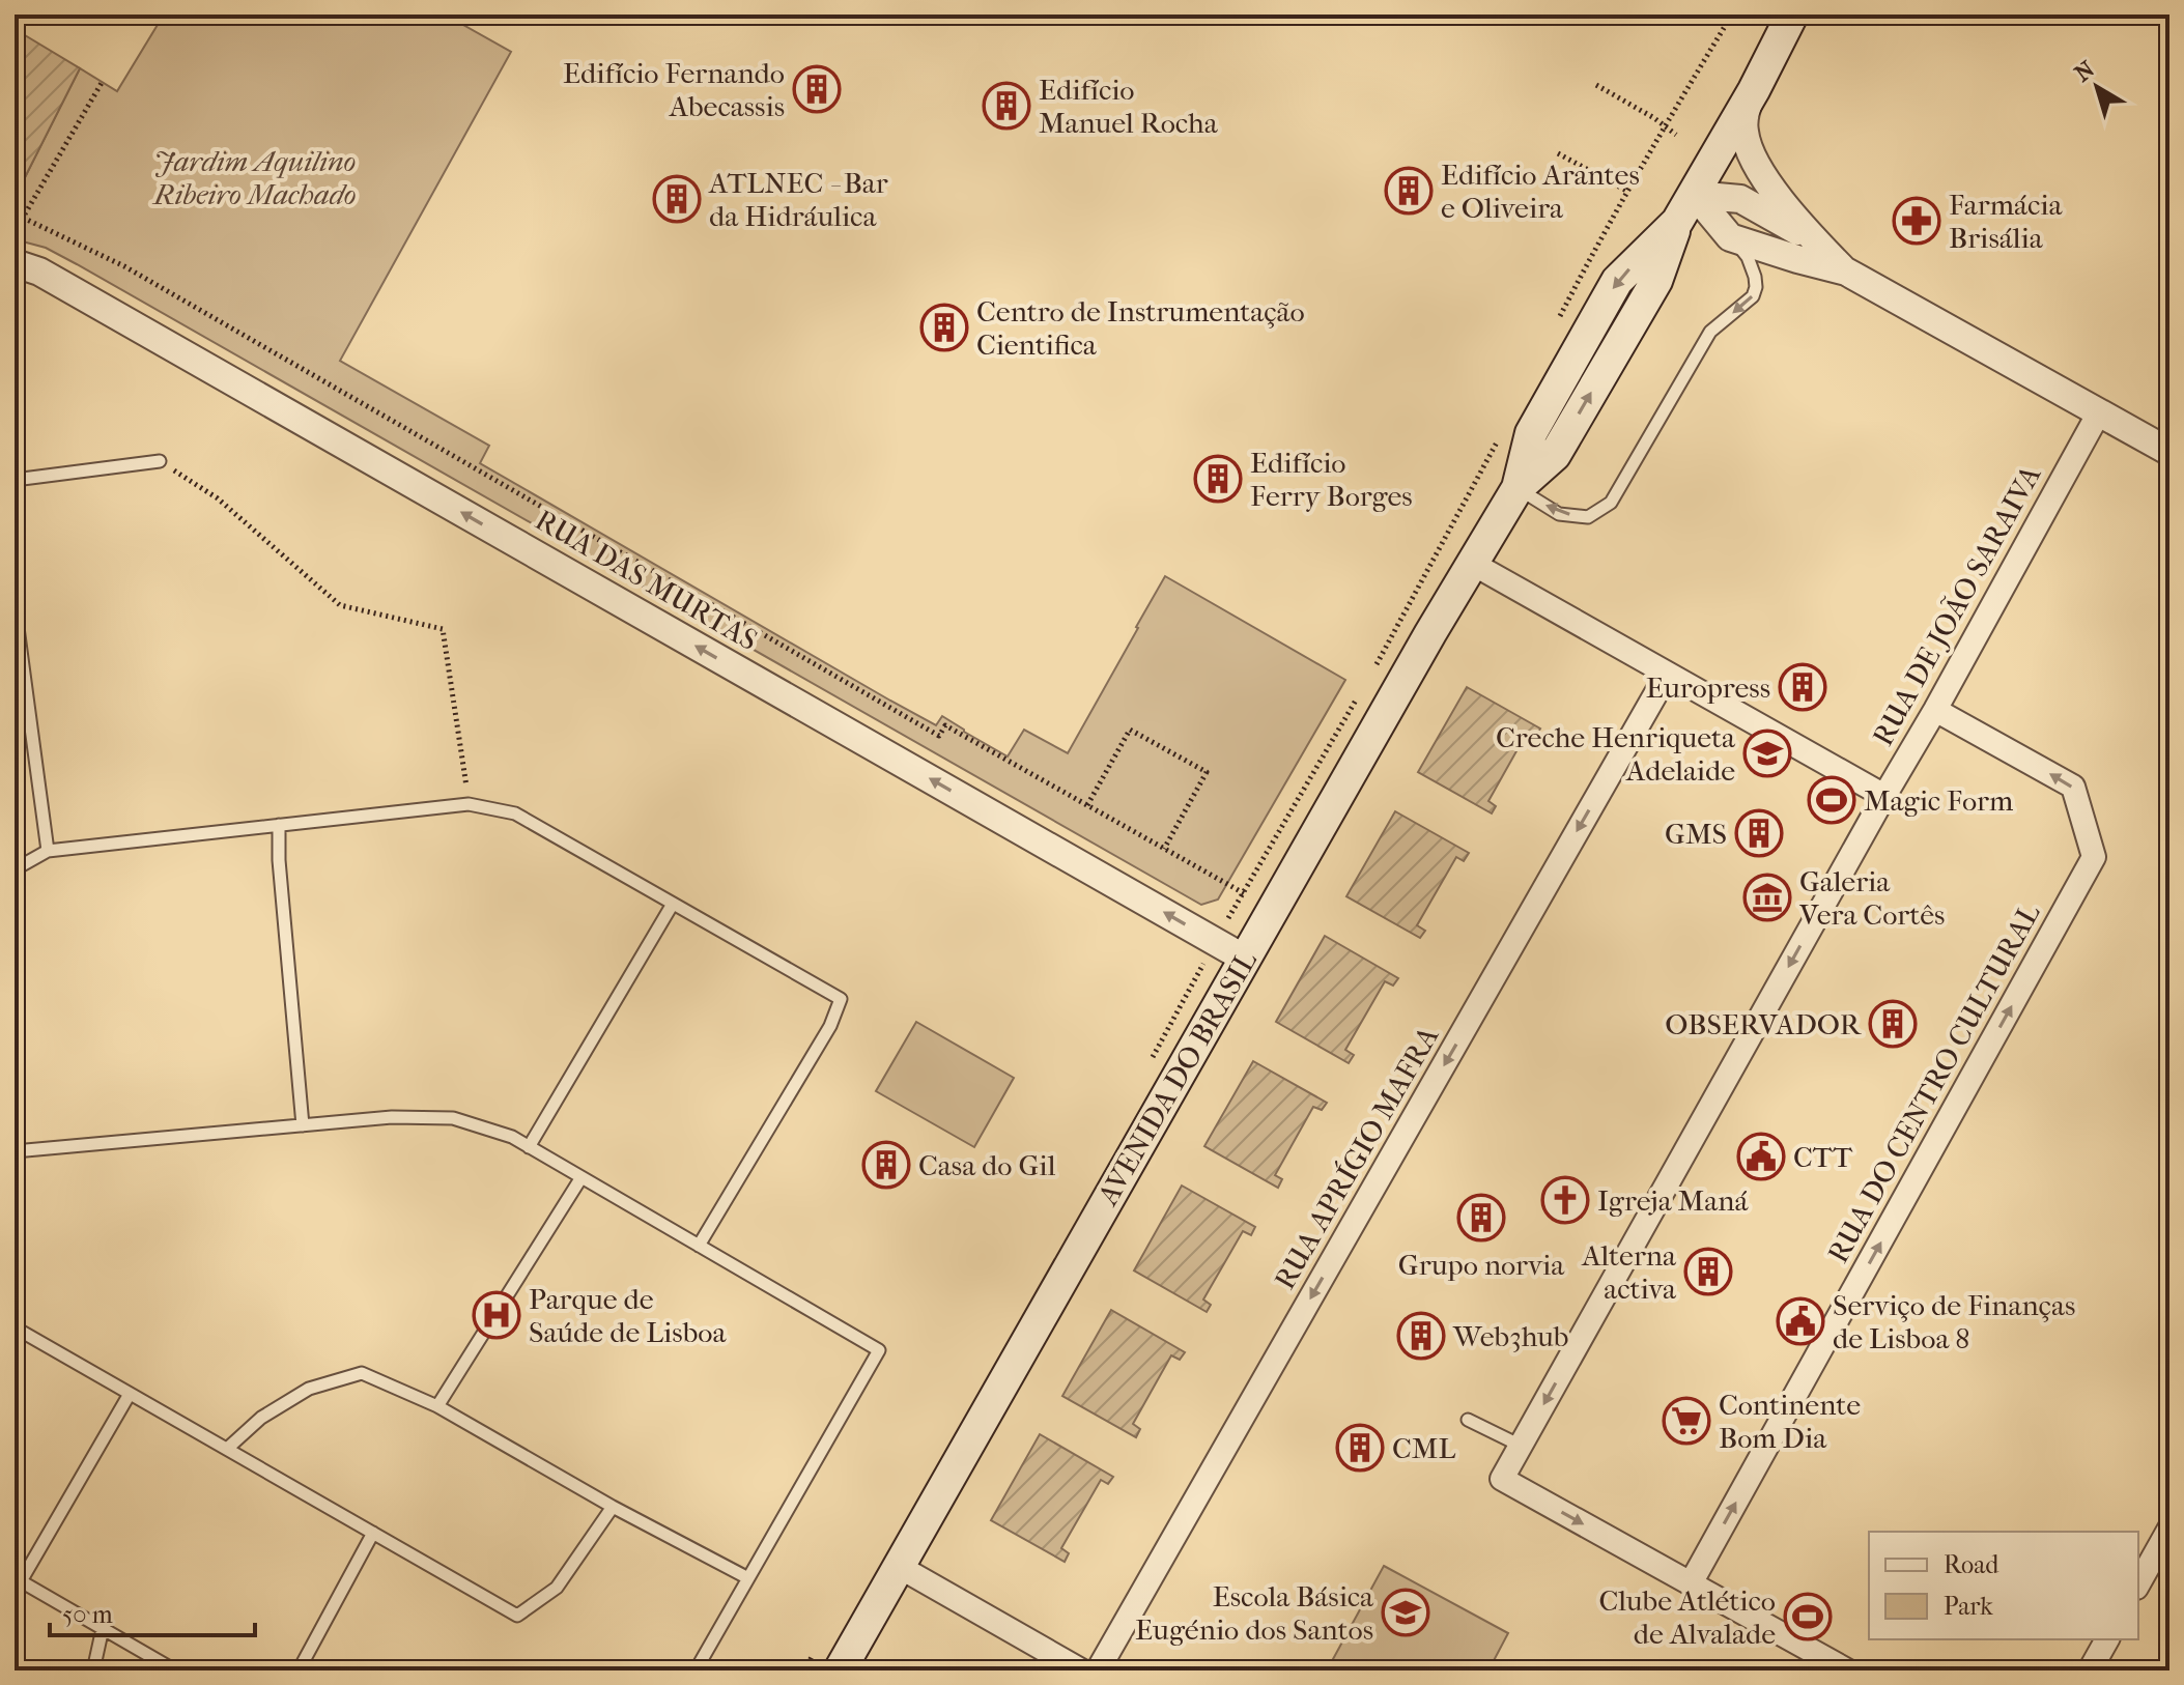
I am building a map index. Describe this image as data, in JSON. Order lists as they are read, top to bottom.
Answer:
{
  "streets": {
    "main road": ["AVENIDA DO BRASIL"],
    "street": [
      "RUA DAS MURTAS",
      "RUA DE JOÃO SARAIVA",
      "RUA DO CENTRO CULTURAL",
      "RUA APRÍGIO MAFRA"
    ]
  },
  "crossings": [
    ["RUA DAS MURTAS", "AVENIDA DO BRASIL"],
    ["RUA DE JOÃO SARAIVA", "RUA DO CENTRO CULTURAL"]
  ],
  "one_way": [
    "RUA DAS MURTAS",
    "RUA DE JOÃO SARAIVA",
    "RUA DO CENTRO CULTURAL",
    "RUA APRÍGIO MAFRA"
  ],
  "parks": ["Jardim Aquilino Ribeiro Machado"],
  "places": {
    "building": [
      "Edifício Fernando Abecassis",
      "Edifício Manuel Rocha",
      "Edifício Arantes e Oliveira",
      "ATLNEC - Bar da Hidráulica",
      "Centro de Instrumentação Cientifica",
      "Edifício Ferry Borges",
      "Europress",
      "GMS",
      "OBSERVADOR",
      "Casa do Gil",
      "Grupo norvia",
      "Alterna activa",
      "Web3hub",
      "CML"
    ],
    "pharmacy": ["Farmácia Brisália"],
    "school or university": ["Creche Henriqueta Adelaide", "Escola Básica Eugénio dos Santos"],
    "sports": ["Magic Form", "Clube Atlético de Alvalade"],
    "museum": ["Galeria Vera Cortês"],
    "public building": ["CTT", "Serviço de Finanças de Lisboa 8"],
    "church": ["Igreja Maná"],
    "hospital": ["Parque de Saúde de Lisboa"],
    "supermarket": ["Continente Bom Dia"]
  },
  "legend": ["Road", "Park"],
  "scale_bar": "50 m",
  "north": "top left"
}
